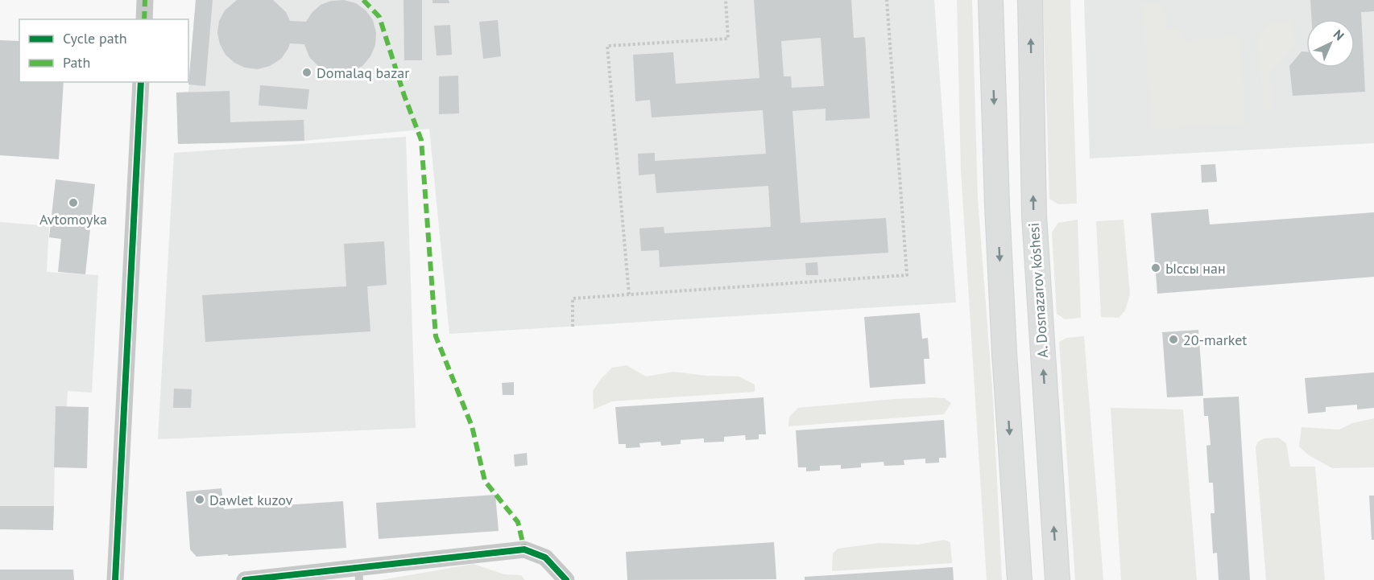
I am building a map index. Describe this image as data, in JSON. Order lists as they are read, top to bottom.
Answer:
{
  "streets": {
    "main road": ["A. Dosnazarov kóshesi"]
  },
  "places": [
    "Domalaq bazar",
    "Avtomoyka",
    "Ыссы нан",
    "20-market",
    "Dawlet kuzov"
  ],
  "legend": ["Cycle path", "Path"],
  "north": "top right"
}
